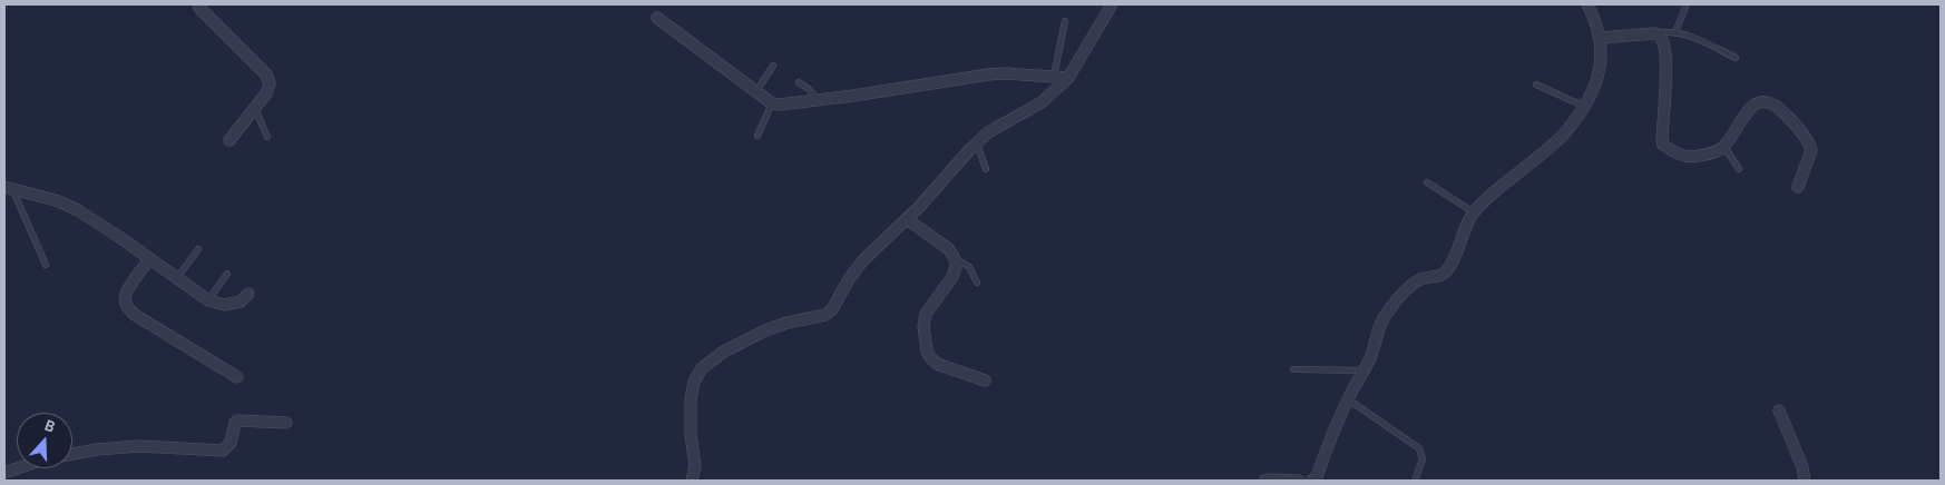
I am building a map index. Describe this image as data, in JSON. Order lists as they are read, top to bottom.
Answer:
{
  "north": "top"
}
